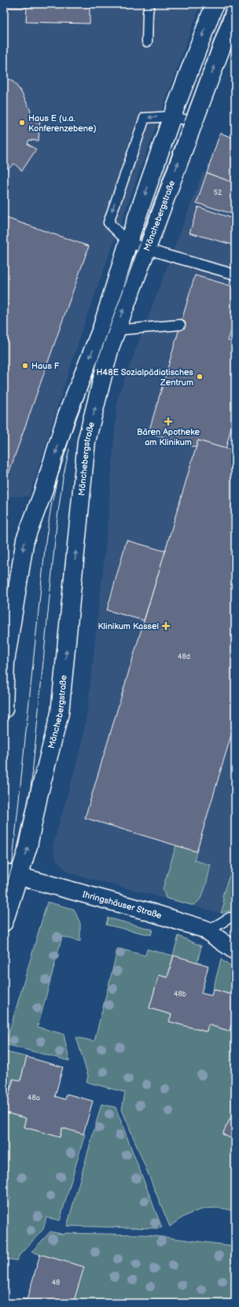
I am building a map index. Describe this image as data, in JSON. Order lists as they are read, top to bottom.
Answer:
{
  "streets": {
    "street": ["Mönchebergstraße", "Ihringshäuser Straße"]
  },
  "crossings": [
    ["Mönchebergstraße", "Ihringshäuser Straße"]
  ],
  "places": {
    "other": ["Haus E (u.a. Konferenzebene)", "Haus F", "H48E Sozialpädiatisches Zentrum"],
    "health": ["Bären Apotheke am Klinikum", "Klinikum Kassel"]
  },
  "house_numbers": [
    "52",
    "48d",
    "48b",
    "48a",
    "48"
  ]
}
